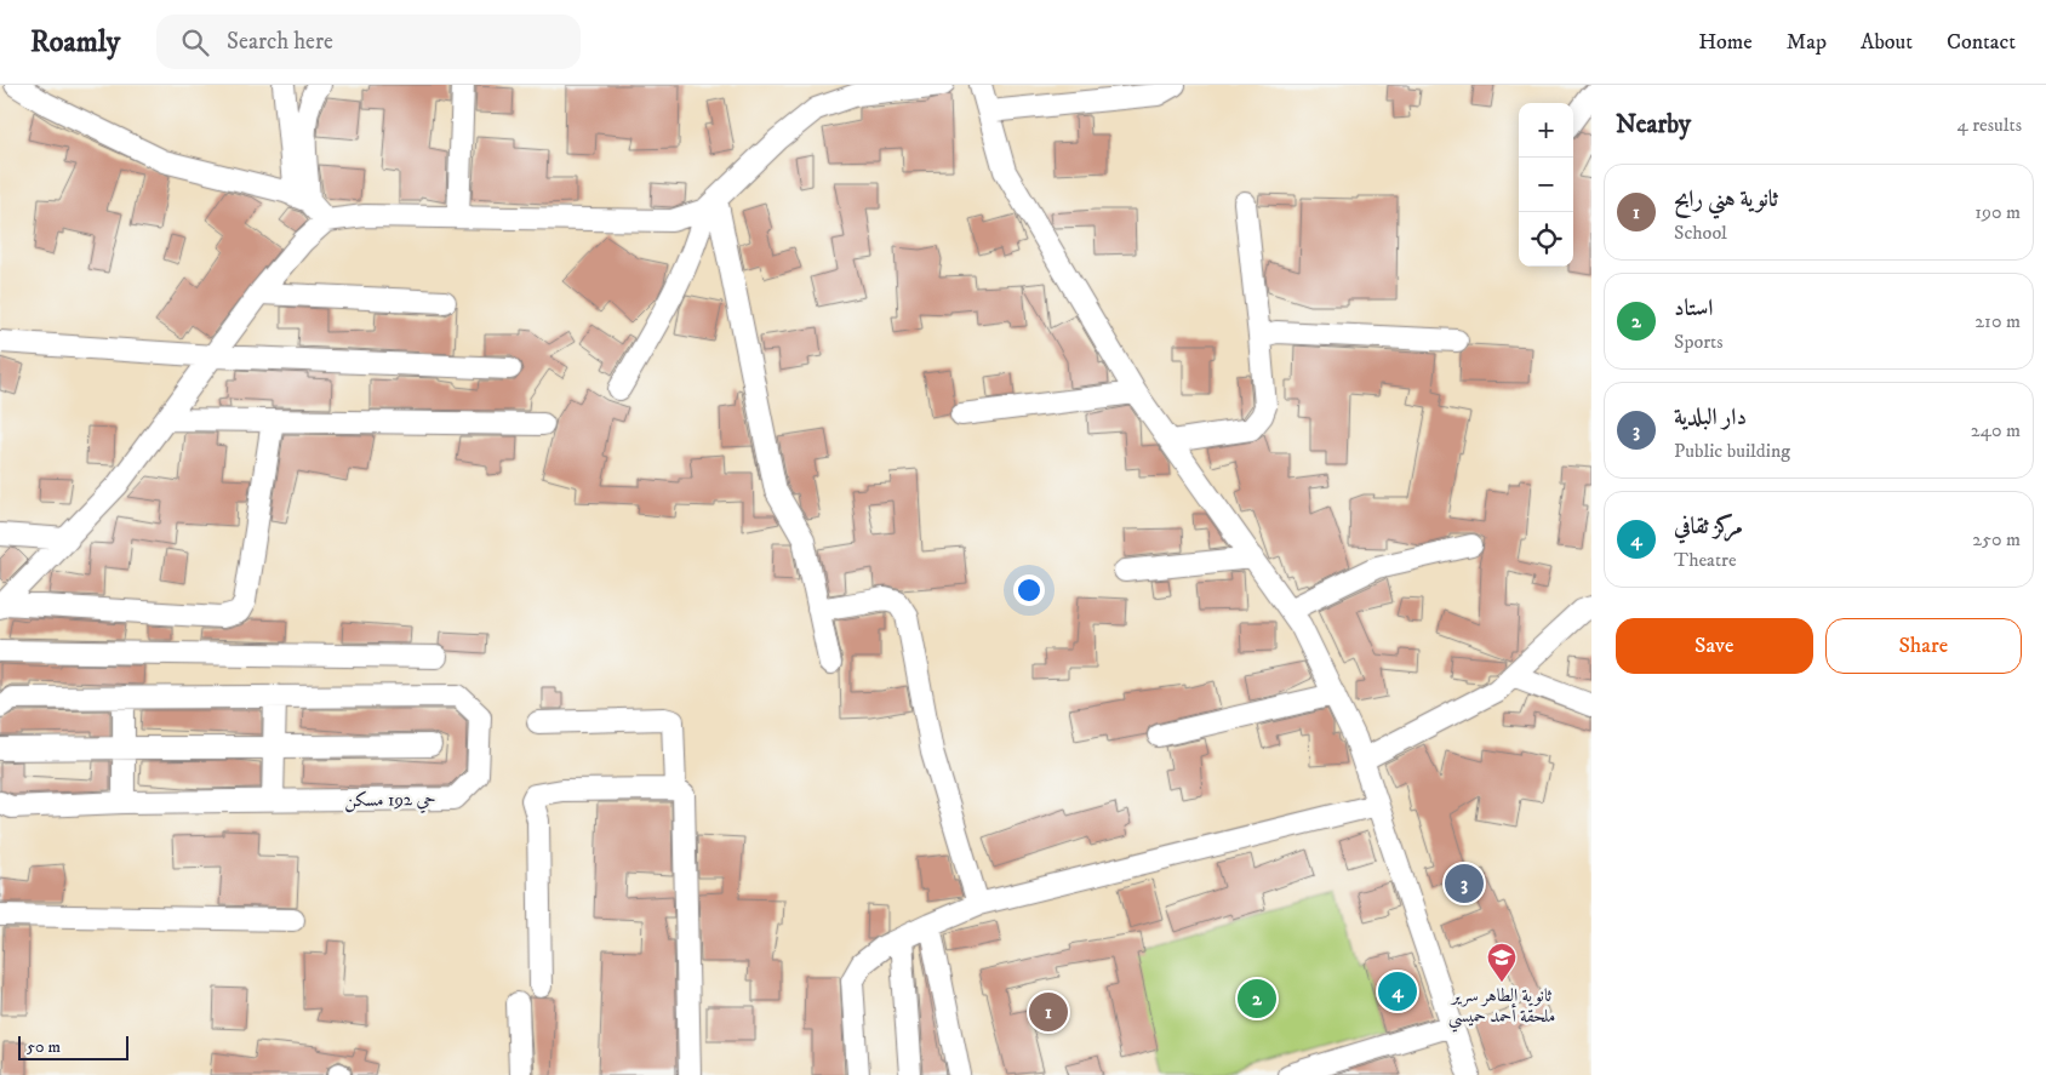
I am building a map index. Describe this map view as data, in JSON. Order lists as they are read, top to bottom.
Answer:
{
  "streets": {
    "street": ["حي 192 مسكن"]
  },
  "places": {
    "school or university": ["ثانوية الطاهر سرير ملحقة أحمد حميسي"]
  },
  "scale_bar": "50 m",
  "page": {
    "header": "Roamly",
    "search": "Search here",
    "nav": [
      "Home",
      "Map",
      "About",
      "Contact"
    ],
    "heading": ["Nearby", "4 results"],
    "map_buttons": ["+", "−"],
    "list": [
      {
        "mark": "1",
        "name": "ثانوية هني رابح",
        "note": "School",
        "value": "190 m"
      },
      {
        "mark": "2",
        "name": "استاد",
        "note": "Sports",
        "value": "210 m"
      },
      {
        "mark": "3",
        "name": "دار البلدية",
        "note": "Public building",
        "value": "240 m"
      },
      {
        "mark": "4",
        "name": "مركز ثقافي",
        "note": "Theatre",
        "value": "250 m"
      }
    ],
    "buttons": ["Save", "Share"],
    "pins": [
      "3",
      "4",
      "2",
      "1"
    ],
    "scale": "50 m"
  }
}
